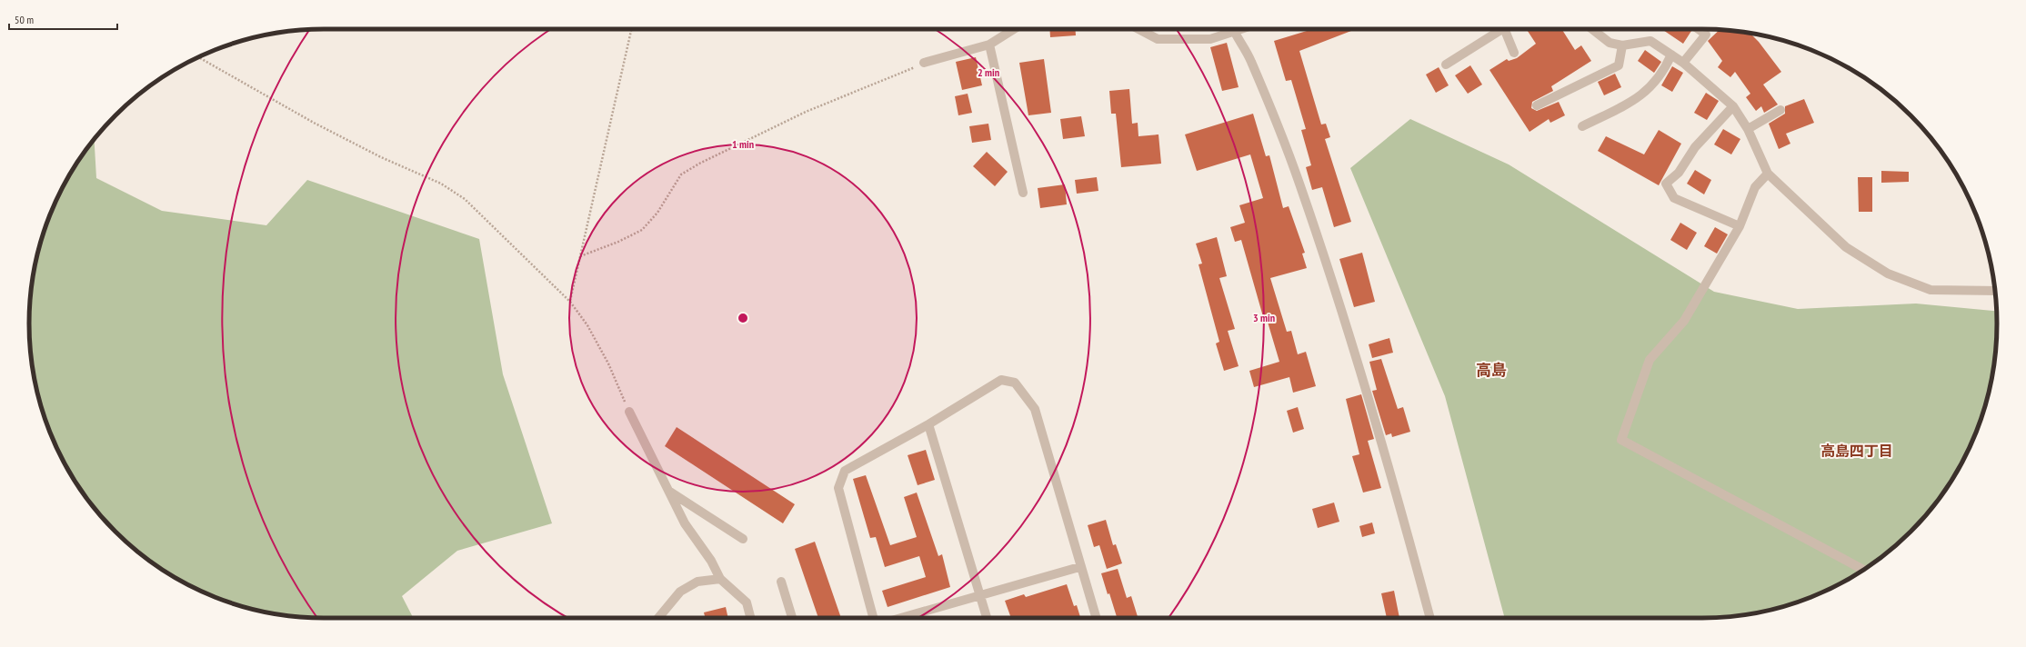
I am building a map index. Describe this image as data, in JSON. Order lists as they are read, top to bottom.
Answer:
{
  "districts": ["高島", "高島四丁目"],
  "scale_bar": "50 m",
  "rings": ["2 min", "1 min", "3 min"]
}
